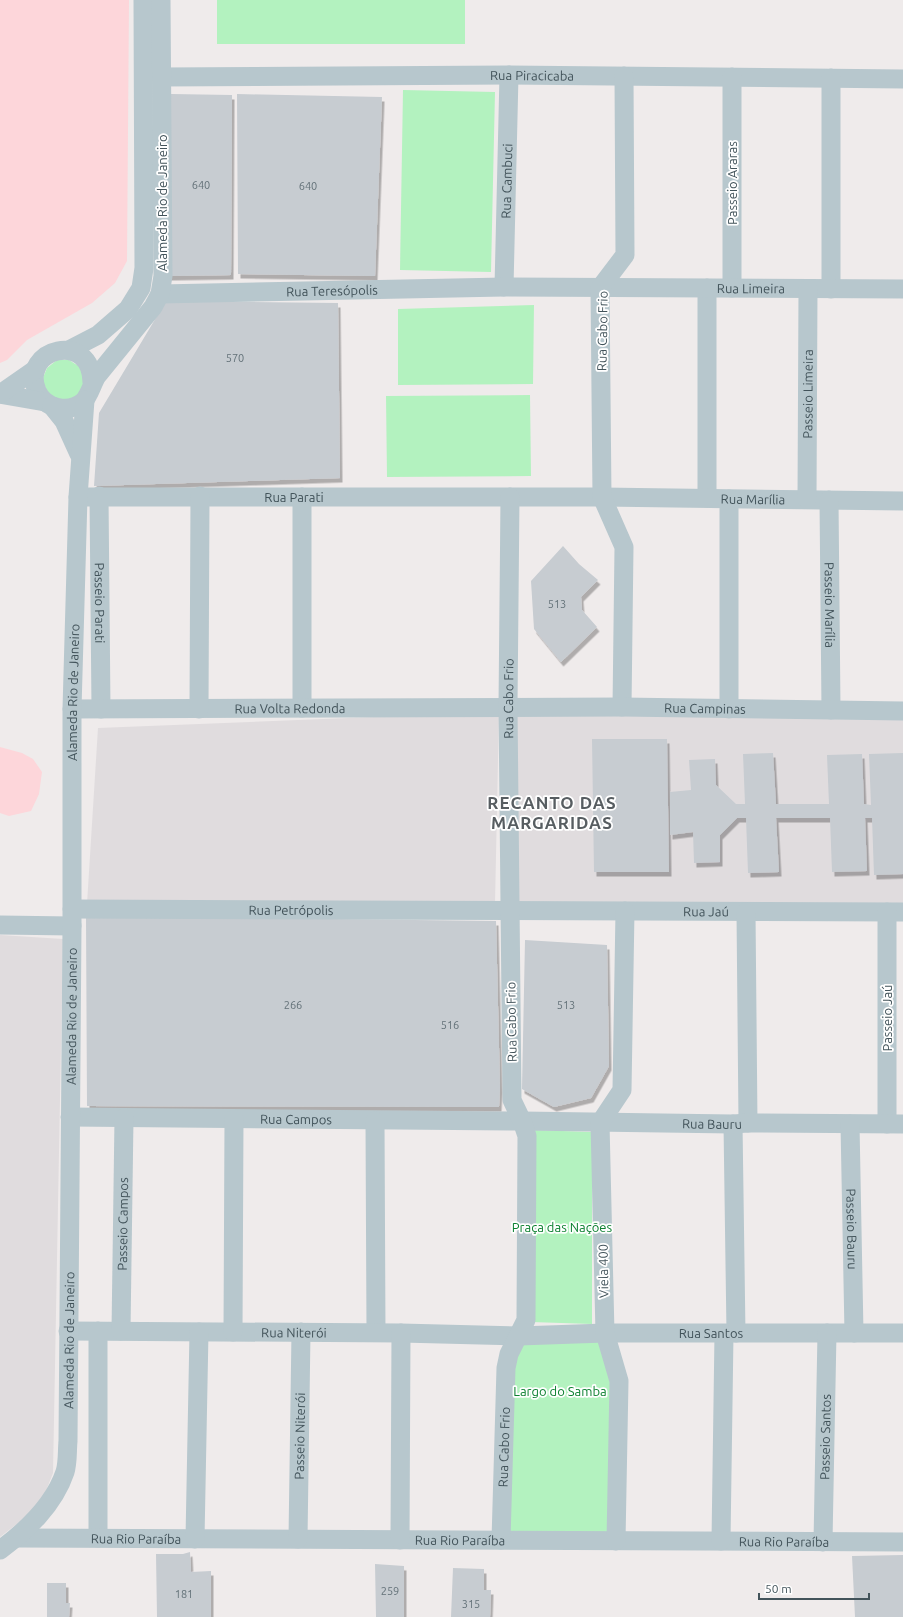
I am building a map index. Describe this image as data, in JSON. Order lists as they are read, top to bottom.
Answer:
{
  "streets": {
    "street": [
      "Rua Piracicaba",
      "Rua Cambuci",
      "Passeio Araras",
      "Alameda Rio de Janeiro",
      "Rua Limeira",
      "Rua Teresópolis",
      "Rua Cabo Frio",
      "Passeio Limeira",
      "Rua Parati",
      "Rua Marília",
      "Passeio Parati",
      "Passeio Marília",
      "Rua Volta Redonda",
      "Rua Campinas",
      "Rua Petrópolis",
      "Rua Jaú",
      "Passeio Jaú",
      "Rua Campos",
      "Rua Bauru",
      "Passeio Campos",
      "Passeio Bauru",
      "Viela 400",
      "Rua Niterói",
      "Rua Santos",
      "Passeio Niterói",
      "Passeio Santos",
      "Rua Rio Paraíba"
    ]
  },
  "crossings": [
    ["Rua Piracicaba", "Rua Cambuci"],
    ["Rua Piracicaba", "Passeio Araras"],
    ["Rua Piracicaba", "Alameda Rio de Janeiro"],
    ["Rua Piracicaba", "Rua Cabo Frio"],
    ["Rua Cambuci", "Rua Teresópolis"],
    ["Passeio Araras", "Rua Limeira"],
    ["Alameda Rio de Janeiro", "Rua Teresópolis"],
    ["Alameda Rio de Janeiro", "Rua Parati"],
    ["Alameda Rio de Janeiro", "Rua Volta Redonda"],
    ["Alameda Rio de Janeiro", "Rua Petrópolis"],
    ["Alameda Rio de Janeiro", "Rua Campos"],
    ["Alameda Rio de Janeiro", "Rua Niterói"],
    ["Alameda Rio de Janeiro", "Rua Rio Paraíba"],
    ["Rua Limeira", "Rua Teresópolis"],
    ["Rua Limeira", "Rua Cabo Frio"],
    ["Rua Limeira", "Passeio Limeira"],
    ["Rua Teresópolis", "Rua Cabo Frio"],
    ["Rua Cabo Frio", "Rua Parati"],
    ["Rua Cabo Frio", "Rua Marília"],
    ["Rua Cabo Frio", "Rua Volta Redonda"],
    ["Rua Cabo Frio", "Rua Campinas"],
    ["Rua Cabo Frio", "Rua Petrópolis"],
    ["Rua Cabo Frio", "Rua Jaú"],
    ["Rua Cabo Frio", "Rua Campos"],
    ["Rua Cabo Frio", "Rua Bauru"],
    ["Rua Cabo Frio", "Rua Niterói"],
    ["Rua Cabo Frio", "Rua Santos"],
    ["Rua Cabo Frio", "Rua Rio Paraíba"],
    ["Passeio Limeira", "Rua Marília"],
    ["Rua Parati", "Rua Marília"],
    ["Rua Parati", "Passeio Parati"],
    ["Rua Marília", "Passeio Marília"],
    ["Passeio Parati", "Rua Volta Redonda"],
    ["Passeio Marília", "Rua Campinas"],
    ["Rua Volta Redonda", "Rua Campinas"],
    ["Rua Petrópolis", "Rua Jaú"],
    ["Rua Jaú", "Passeio Jaú"],
    ["Passeio Jaú", "Rua Bauru"],
    ["Rua Campos", "Rua Bauru"],
    ["Rua Campos", "Passeio Campos"],
    ["Rua Bauru", "Passeio Bauru"],
    ["Rua Bauru", "Viela 400"],
    ["Passeio Campos", "Rua Niterói"],
    ["Passeio Bauru", "Rua Santos"],
    ["Viela 400", "Rua Santos"],
    ["Viela 400", "Rua Rio Paraíba"],
    ["Rua Niterói", "Rua Santos"],
    ["Rua Niterói", "Passeio Niterói"],
    ["Rua Santos", "Passeio Santos"],
    ["Passeio Niterói", "Rua Rio Paraíba"],
    ["Passeio Santos", "Rua Rio Paraíba"]
  ],
  "districts": ["RECANTO DAS MARGARIDAS"],
  "parks": ["Praça das Nações", "Largo do Samba"],
  "house_numbers": [
    "640",
    "640",
    "570",
    "513",
    "266",
    "513",
    "516",
    "259",
    "181",
    "315"
  ],
  "scale_bar": "50 m"
}
